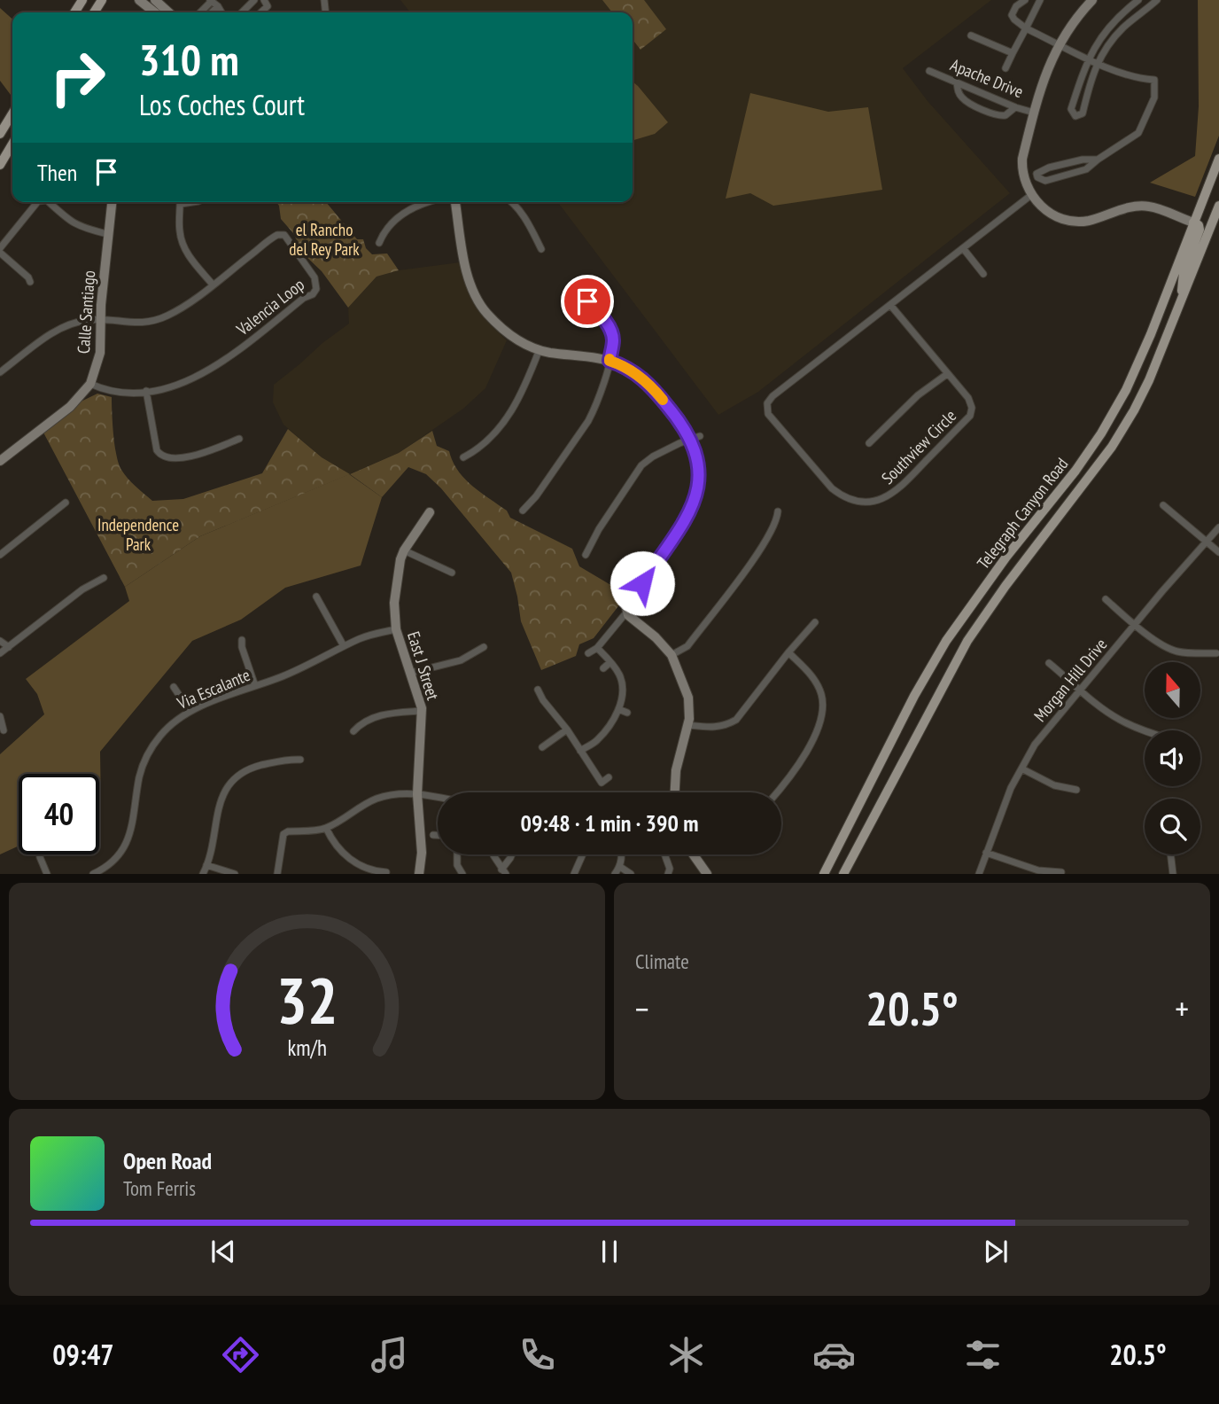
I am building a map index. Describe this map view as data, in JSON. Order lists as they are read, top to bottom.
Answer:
{
  "streets": {
    "main road": ["Telegraph Canyon Road"],
    "street": [
      "Apache Drive",
      "Valencia Loop",
      "Calle Santiago",
      "Southview Circle",
      "East J Street",
      "Morgan Hill Drive",
      "Via Escalante"
    ]
  },
  "crossings": [
    ["Valencia Loop", "Calle Santiago"],
    ["East J Street", "Via Escalante"]
  ],
  "parks": ["el Rancho del Rey Park", "Independence Park"],
  "north": "top",
  "page": {
    "turn": ["310 m", "Los Coches Court"],
    "then": "Then",
    "limit": "40",
    "trip": "09:48 · 1 min · 390 m",
    "tile": "Climate",
    "heat": ["−", "20.5°", "+"],
    "song": ["Open Road", "Tom Ferris"],
    "tabs": ["09:47", "20.5°"],
    "gauge": ["32", "km/h"]
  }
}
